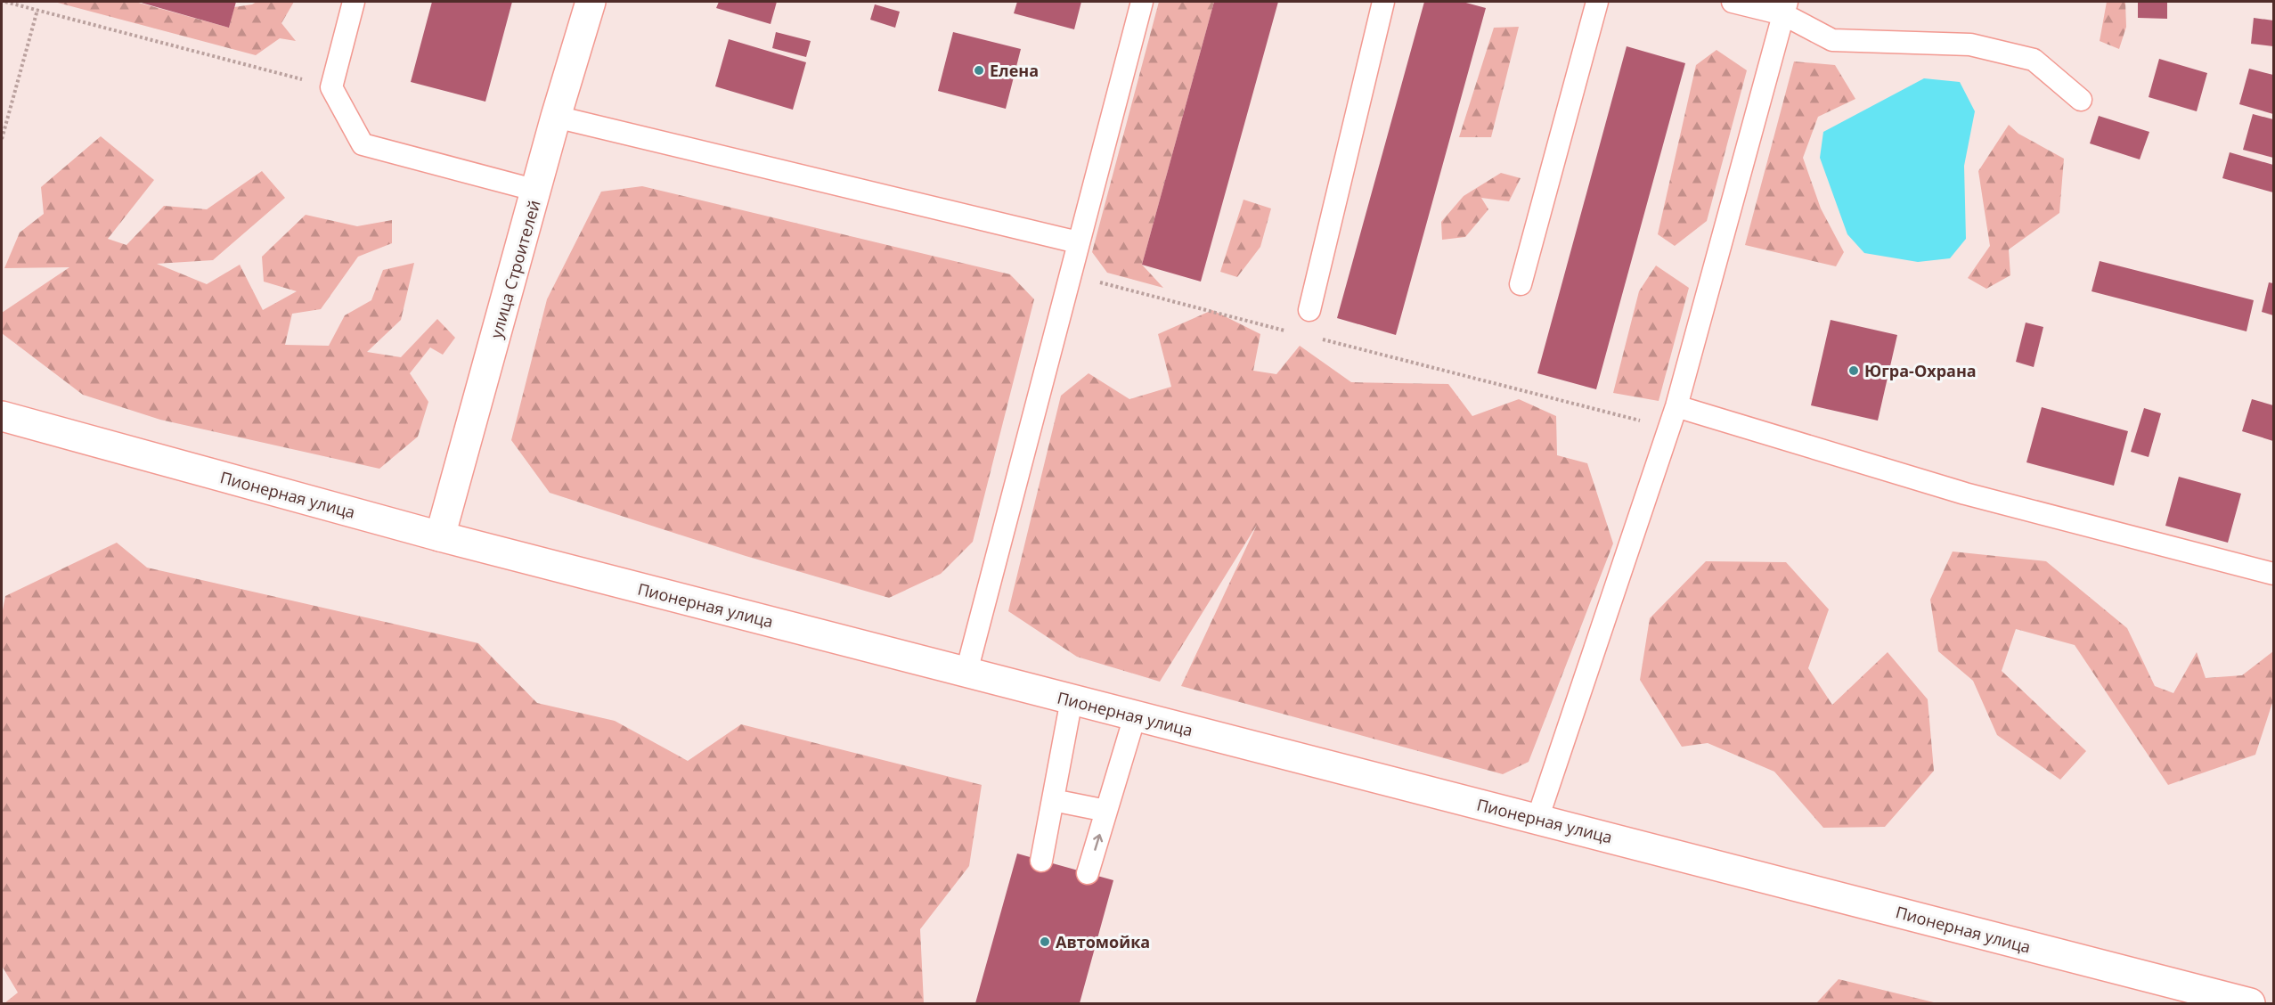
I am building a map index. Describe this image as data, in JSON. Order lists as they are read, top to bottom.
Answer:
{
  "streets": {
    "main road": ["улица Строителей", "Пионерная улица"]
  },
  "crossings": [
    ["улица Строителей", "Пионерная улица"]
  ],
  "places": ["Елена", "Югра-Охрана", "Автомойка"]
}
